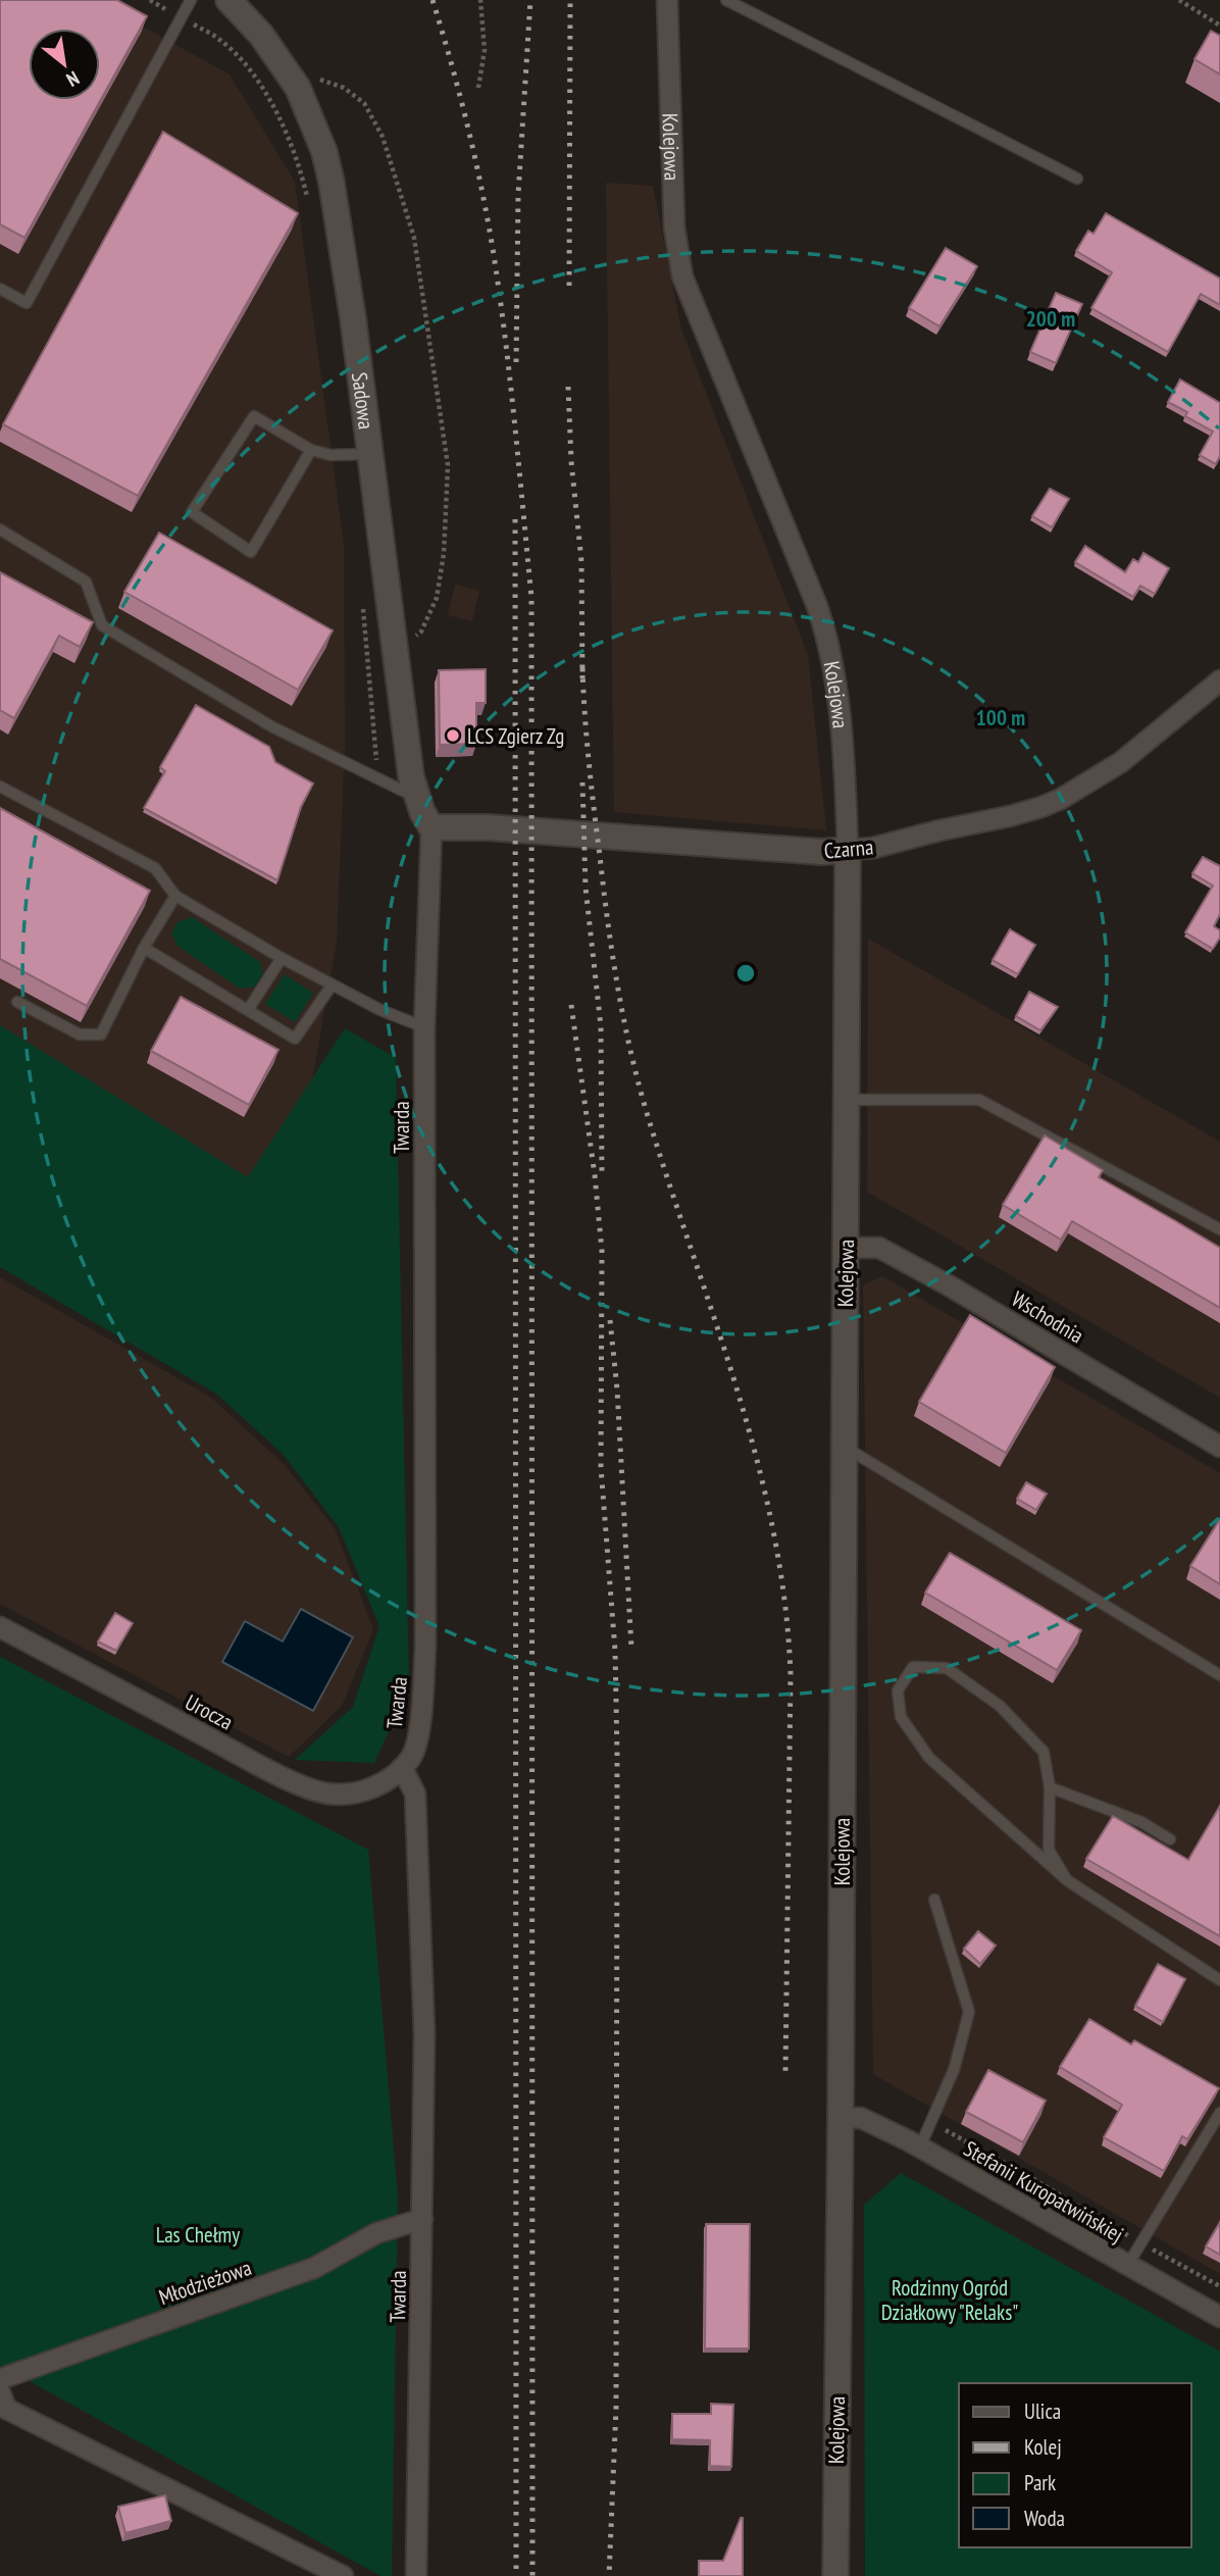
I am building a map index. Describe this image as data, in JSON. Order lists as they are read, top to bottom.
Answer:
{
  "streets": {
    "street": [
      "Kolejowa",
      "Sadowa",
      "Czarna",
      "Twarda",
      "Wschodnia",
      "Urocza",
      "Stefanii Kuropatwińskiej",
      "Młodzieżowa"
    ]
  },
  "crossings": [
    ["Kolejowa", "Czarna"],
    ["Kolejowa", "Wschodnia"],
    ["Kolejowa", "Stefanii Kuropatwińskiej"],
    ["Sadowa", "Czarna"],
    ["Sadowa", "Twarda"],
    ["Czarna", "Twarda"],
    ["Twarda", "Urocza"],
    ["Twarda", "Młodzieżowa"]
  ],
  "parks": ["Las Chełmy", "Rodzinny Ogród Działkowy \"Relaks\""],
  "places": ["LCS Zgierz Zg"],
  "legend": [
    "Ulica",
    "Kolej",
    "Park",
    "Woda"
  ],
  "north": "bottom right",
  "rings": ["200 m", "100 m"]
}
